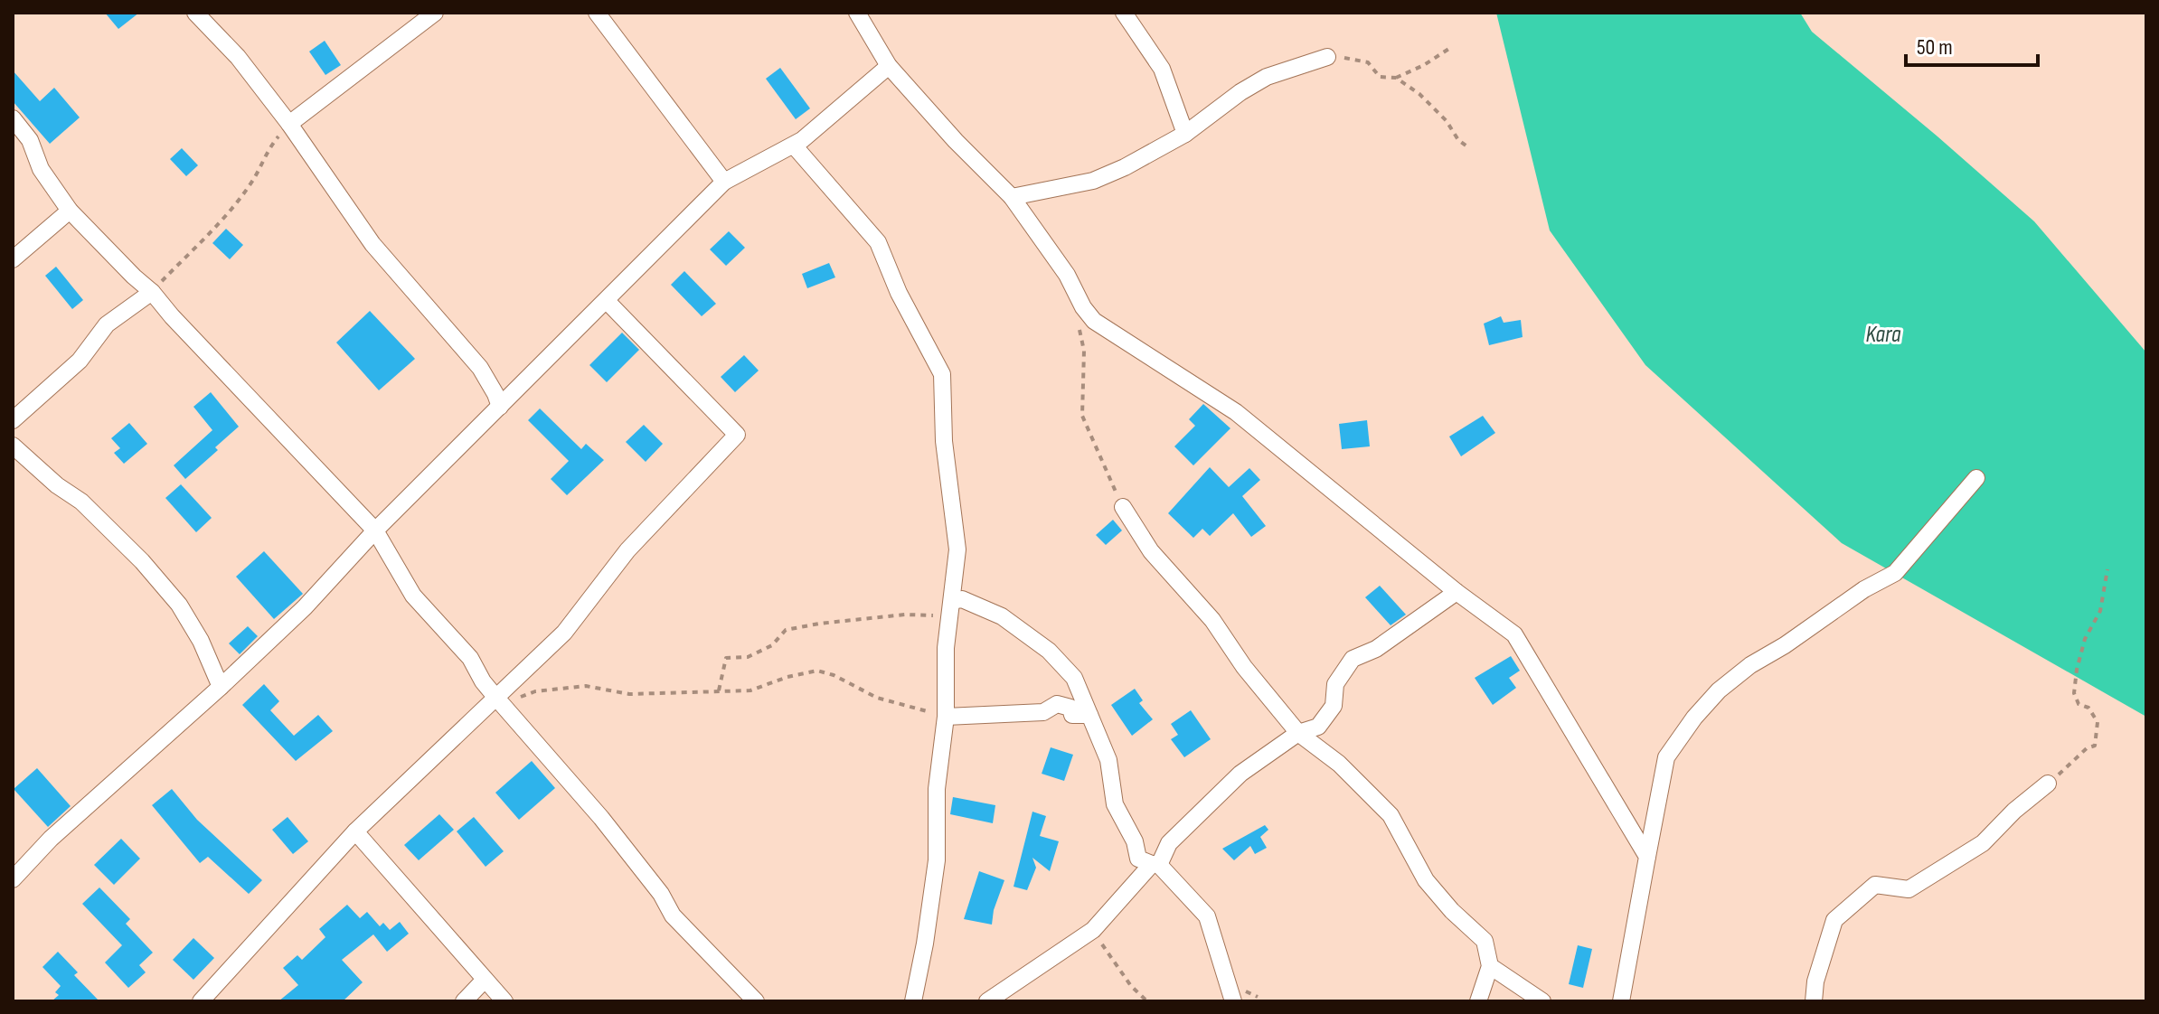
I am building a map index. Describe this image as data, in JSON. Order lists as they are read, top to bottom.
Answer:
{
  "water": ["Kara"],
  "scale_bar": "50 m"
}
